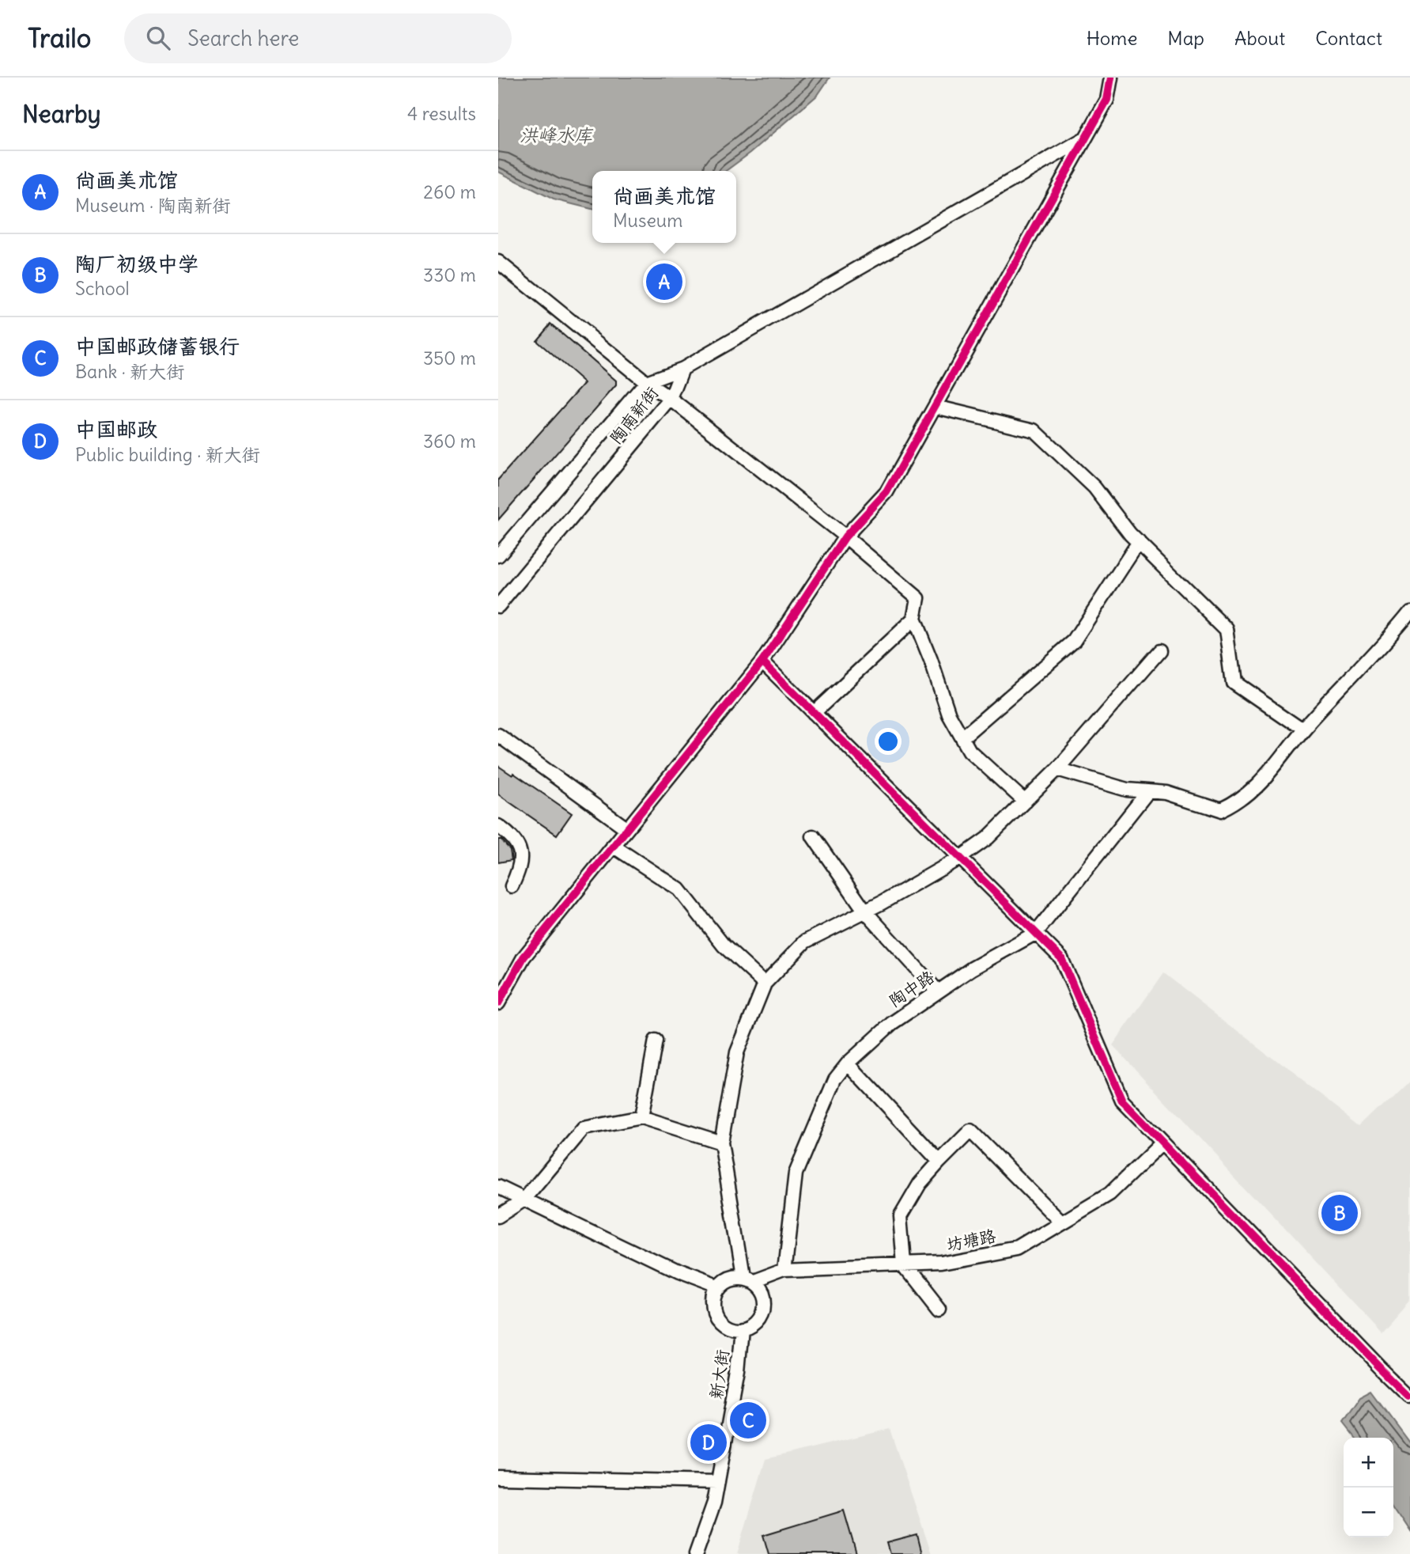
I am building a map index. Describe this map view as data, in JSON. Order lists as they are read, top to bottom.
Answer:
{
  "streets": {
    "street": [
      "陶南新街",
      "陶中路",
      "坊塘路",
      "新大街"
    ]
  },
  "crossings": [
    ["陶中路", "坊塘路"],
    ["坊塘路", "新大街"]
  ],
  "water": ["洪峰水库"],
  "page": {
    "header": "Trailo",
    "search": "Search here",
    "nav": [
      "Home",
      "Map",
      "About",
      "Contact"
    ],
    "heading": ["Nearby", "4 results"],
    "list": [
      {
        "mark": "A",
        "name": "尚画美术馆",
        "note": "Museum · 陶南新街",
        "value": "260 m"
      },
      {
        "mark": "B",
        "name": "陶厂初级中学",
        "note": "School",
        "value": "330 m"
      },
      {
        "mark": "C",
        "name": "中国邮政储蓄银行",
        "note": "Bank · 新大街",
        "value": "350 m"
      },
      {
        "mark": "D",
        "name": "中国邮政",
        "note": "Public building · 新大街",
        "value": "360 m"
      }
    ],
    "popup": ["尚画美术馆", "Museum"],
    "pins": [
      "A",
      "B",
      "C",
      "D"
    ],
    "map_buttons": ["+", "−"]
  }
}
